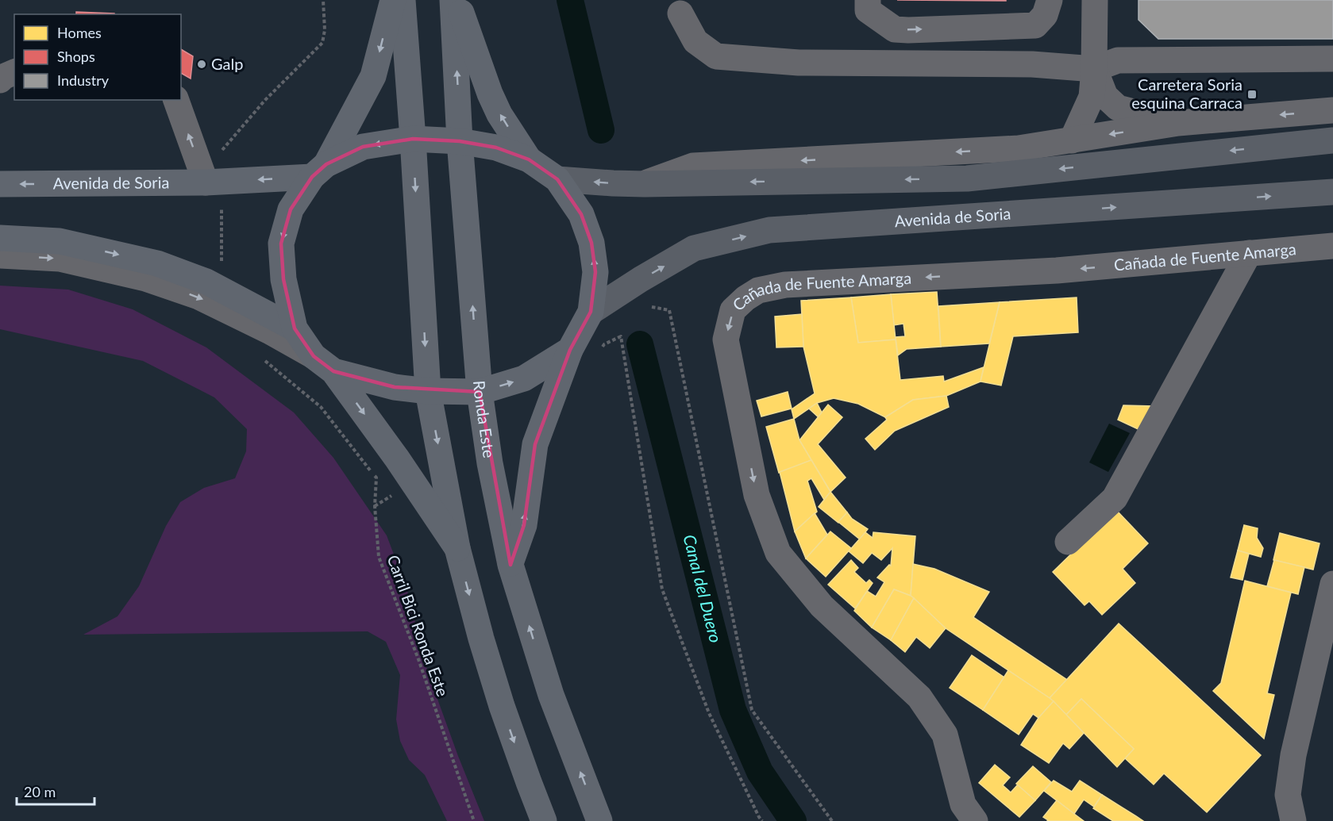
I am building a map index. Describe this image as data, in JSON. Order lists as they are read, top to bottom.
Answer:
{
  "streets": {
    "highway": ["Avenida de Soria", "Ronda Este"],
    "street": ["Cañada de Fuente Amarga"],
    "path": ["Carril Bici Ronda Este"]
  },
  "water": ["Canal del Duero"],
  "places": {
    "other": ["Galp"],
    "transit": ["Carretera Soria esquina Carraca"]
  },
  "legend": ["Homes", "Shops", "Industry"],
  "scale_bar": "20 m"
}
